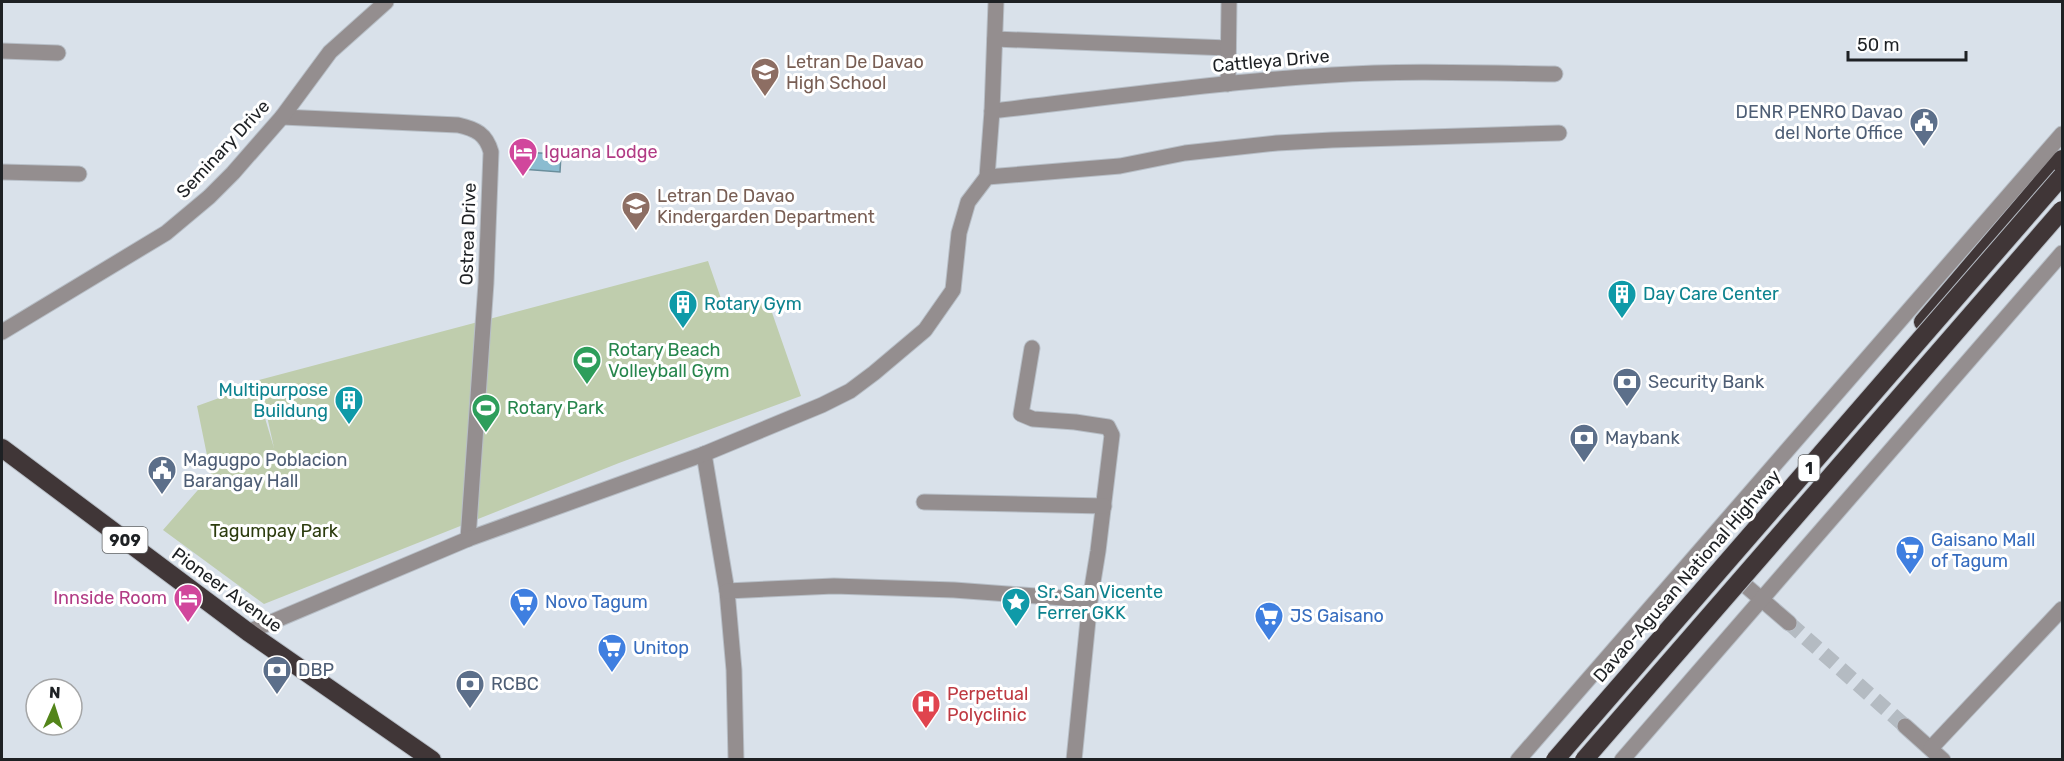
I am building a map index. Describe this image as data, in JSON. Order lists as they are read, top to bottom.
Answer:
{
  "streets": {
    "highway": [
      "1",
      "909",
      "Davao-Agusan National Highway",
      "Pioneer Avenue"
    ],
    "street": ["Cattleya Drive", "Seminary Drive", "Ostrea Drive"]
  },
  "crossings": [
    ["Seminary Drive", "Ostrea Drive"]
  ],
  "parks": ["Tagumpay Park"],
  "places": {
    "school or university": ["Letran De Davao High School", "Letran De Davao Kindergarden Department"],
    "public building": ["DENR PENRO Davao del Norte Office", "Magugpo Poblacion Barangay Hall"],
    "hotel": ["Iguana Lodge", "Innside Room"],
    "building": ["Day Care Center", "Rotary Gym", "Multipurpose Buildung"],
    "sports": ["Rotary Beach Volleyball Gym", "Rotary Park"],
    "bank": [
      "Security Bank",
      "Maybank",
      "DBP",
      "RCBC"
    ],
    "supermarket": [
      "Gaisano Mall of Tagum",
      "Novo Tagum",
      "JS Gaisano",
      "Unitop"
    ],
    "place": ["Sr. San Vicente Ferrer GKK"],
    "hospital": ["Perpetual Polyclinic"]
  },
  "scale_bar": "50 m",
  "north": "top"
}
